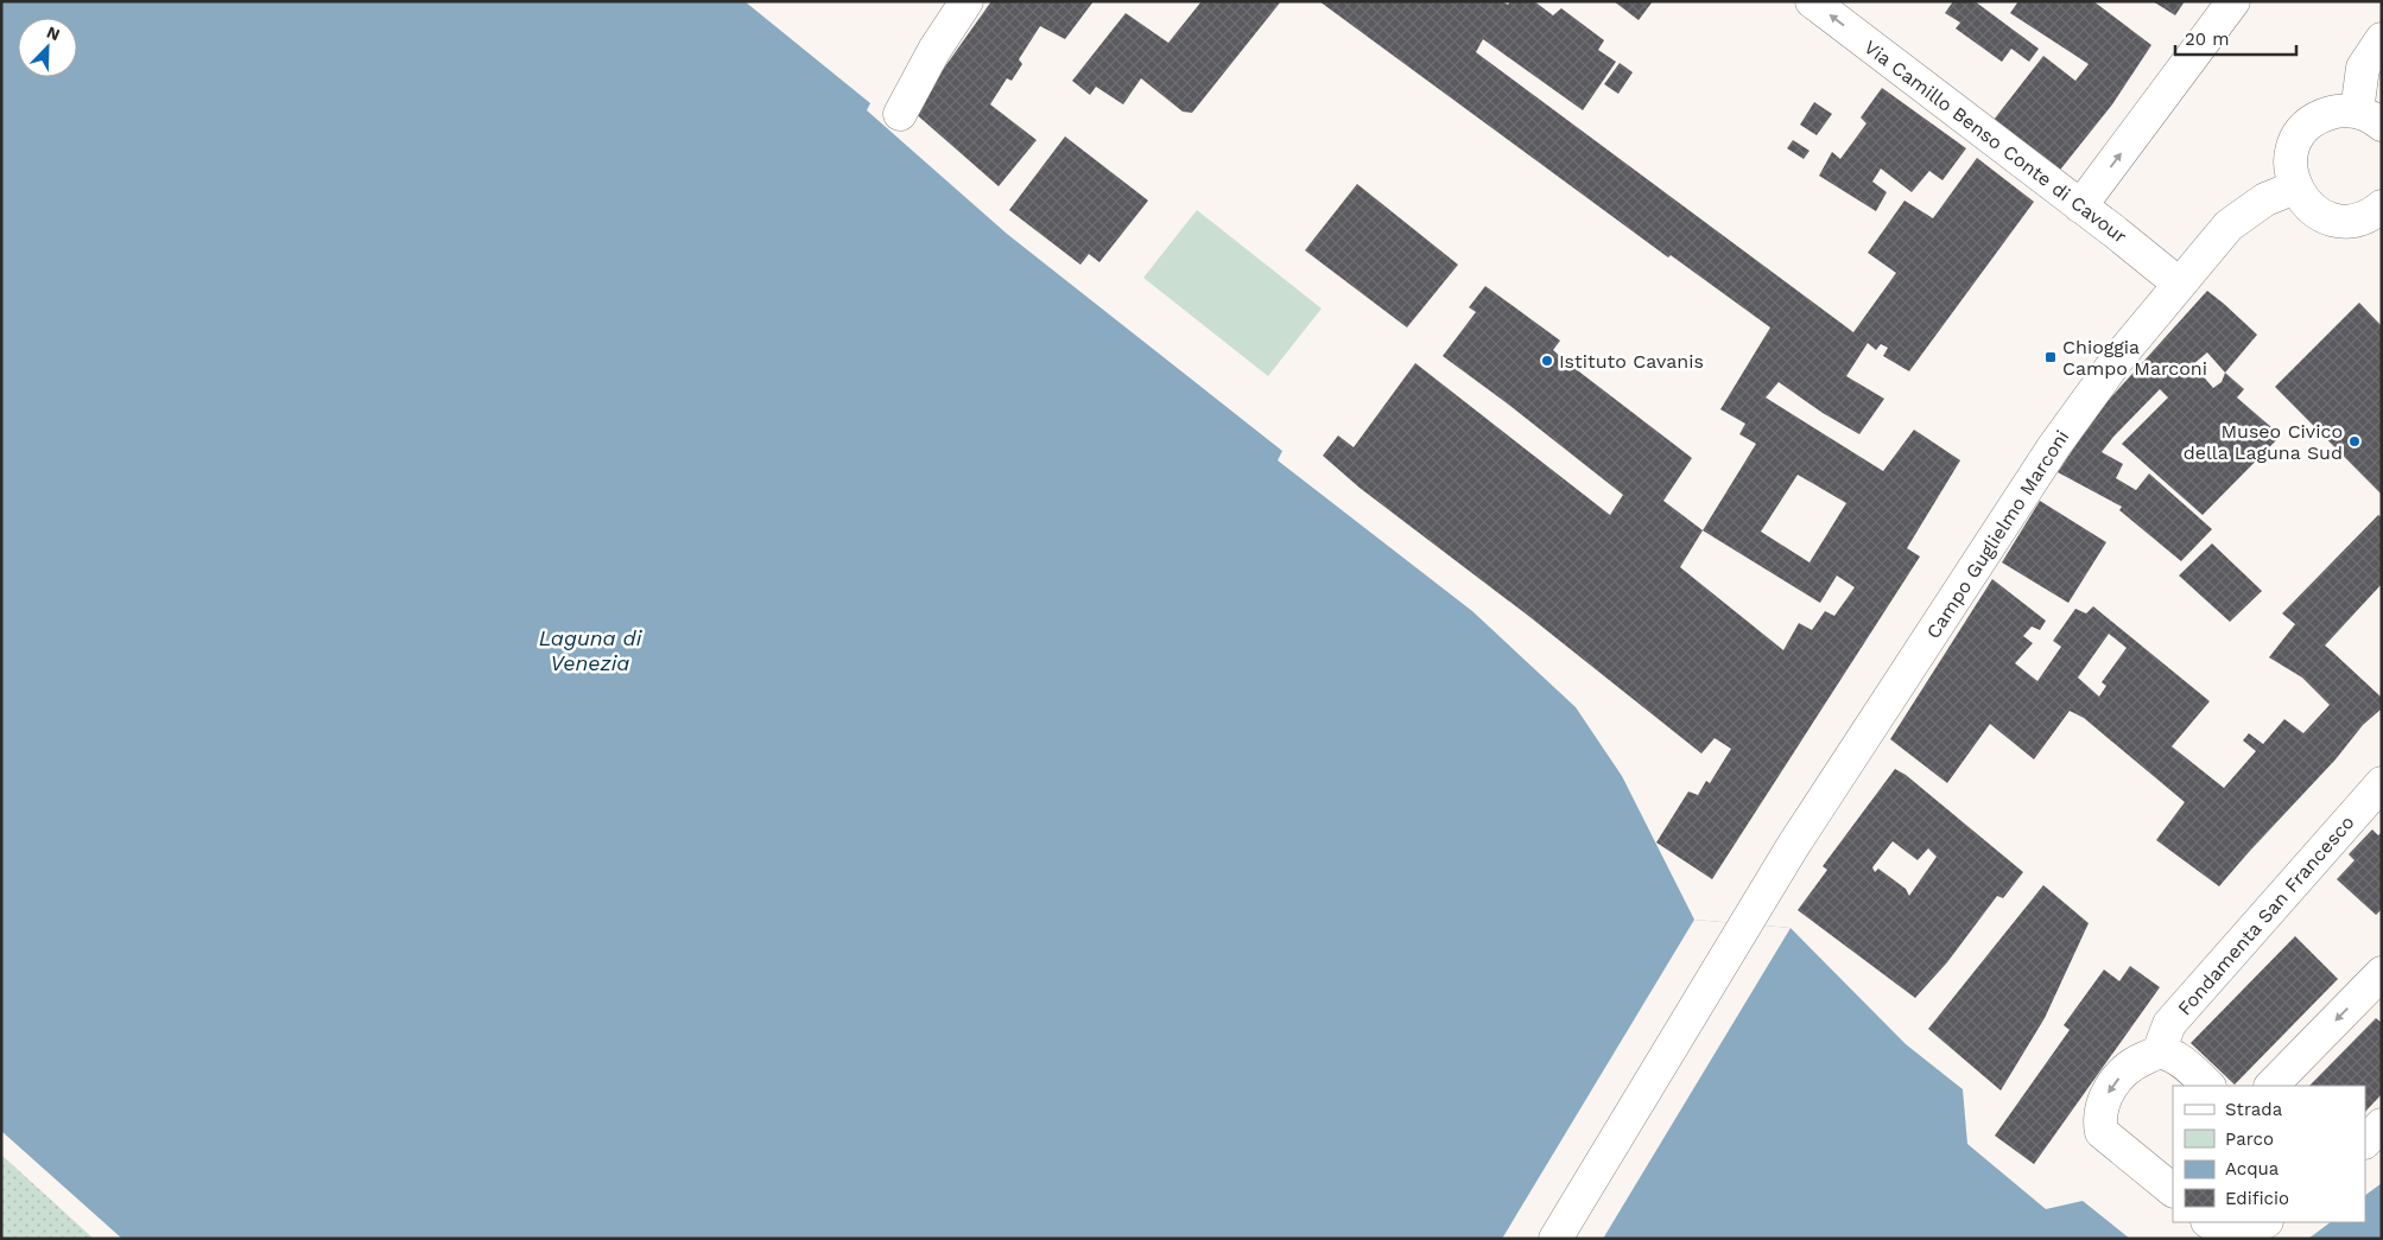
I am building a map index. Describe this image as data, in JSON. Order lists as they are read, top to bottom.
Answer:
{
  "streets": {
    "street": ["Via Camillo Benso Conte di Cavour", "Campo Guglielmo Marconi", "Fondamenta San Francesco"]
  },
  "crossings": [
    ["Via Camillo Benso Conte di Cavour", "Campo Guglielmo Marconi"]
  ],
  "one_way": ["Via Camillo Benso Conte di Cavour"],
  "water": ["Laguna di Venezia"],
  "places": {
    "transit": ["Chioggia Campo Marconi"],
    "other": ["Istituto Cavanis", "Museo Civico della Laguna Sud"]
  },
  "legend": [
    "Strada",
    "Parco",
    "Acqua",
    "Edificio"
  ],
  "scale_bar": "20 m",
  "north": "top right"
}
